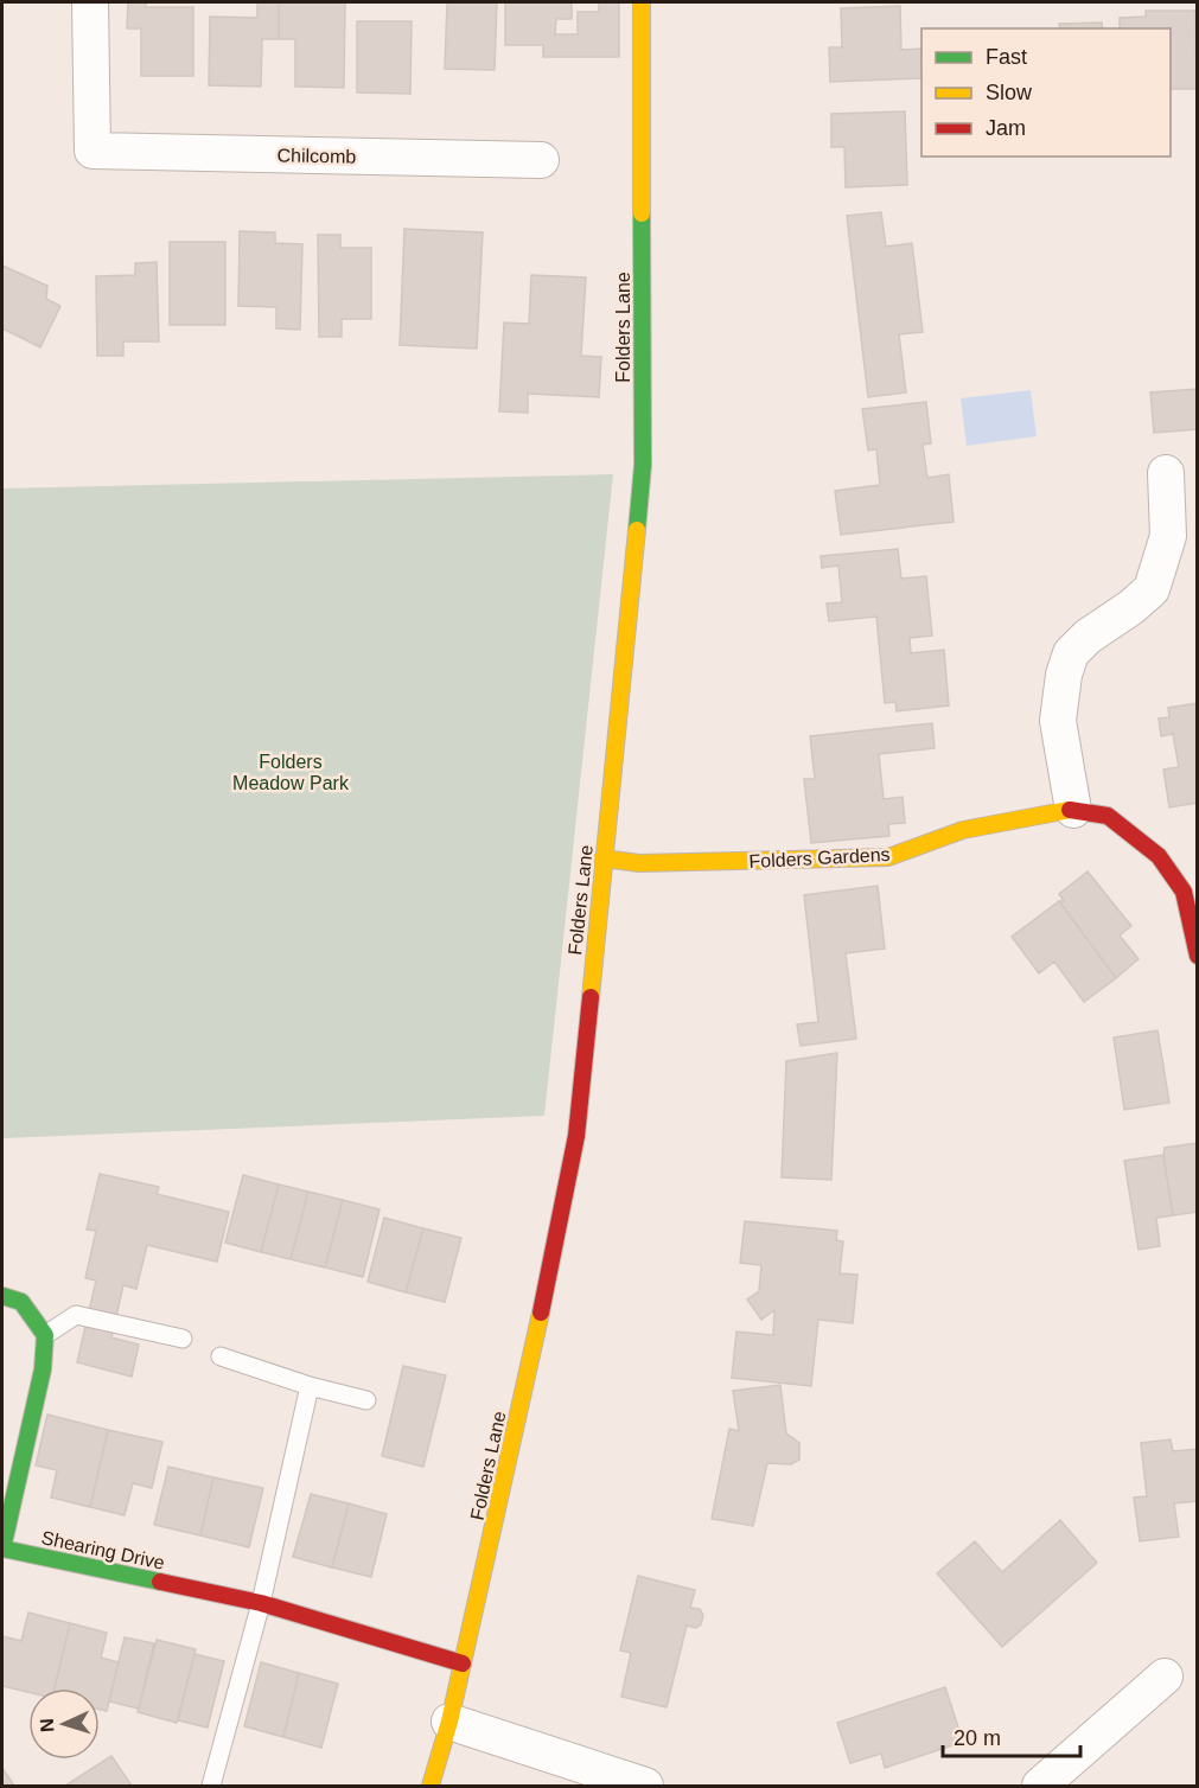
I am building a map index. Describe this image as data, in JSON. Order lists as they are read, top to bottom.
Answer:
{
  "streets": {
    "main road": ["Folders Lane", "Folders Gardens", "Shearing Drive"],
    "street": ["Chilcomb"]
  },
  "crossings": [
    ["Folders Lane", "Folders Gardens"],
    ["Folders Lane", "Shearing Drive"]
  ],
  "parks": ["Folders Meadow Park"],
  "legend": ["Fast", "Slow", "Jam"],
  "scale_bar": "20 m",
  "north": "left"
}
